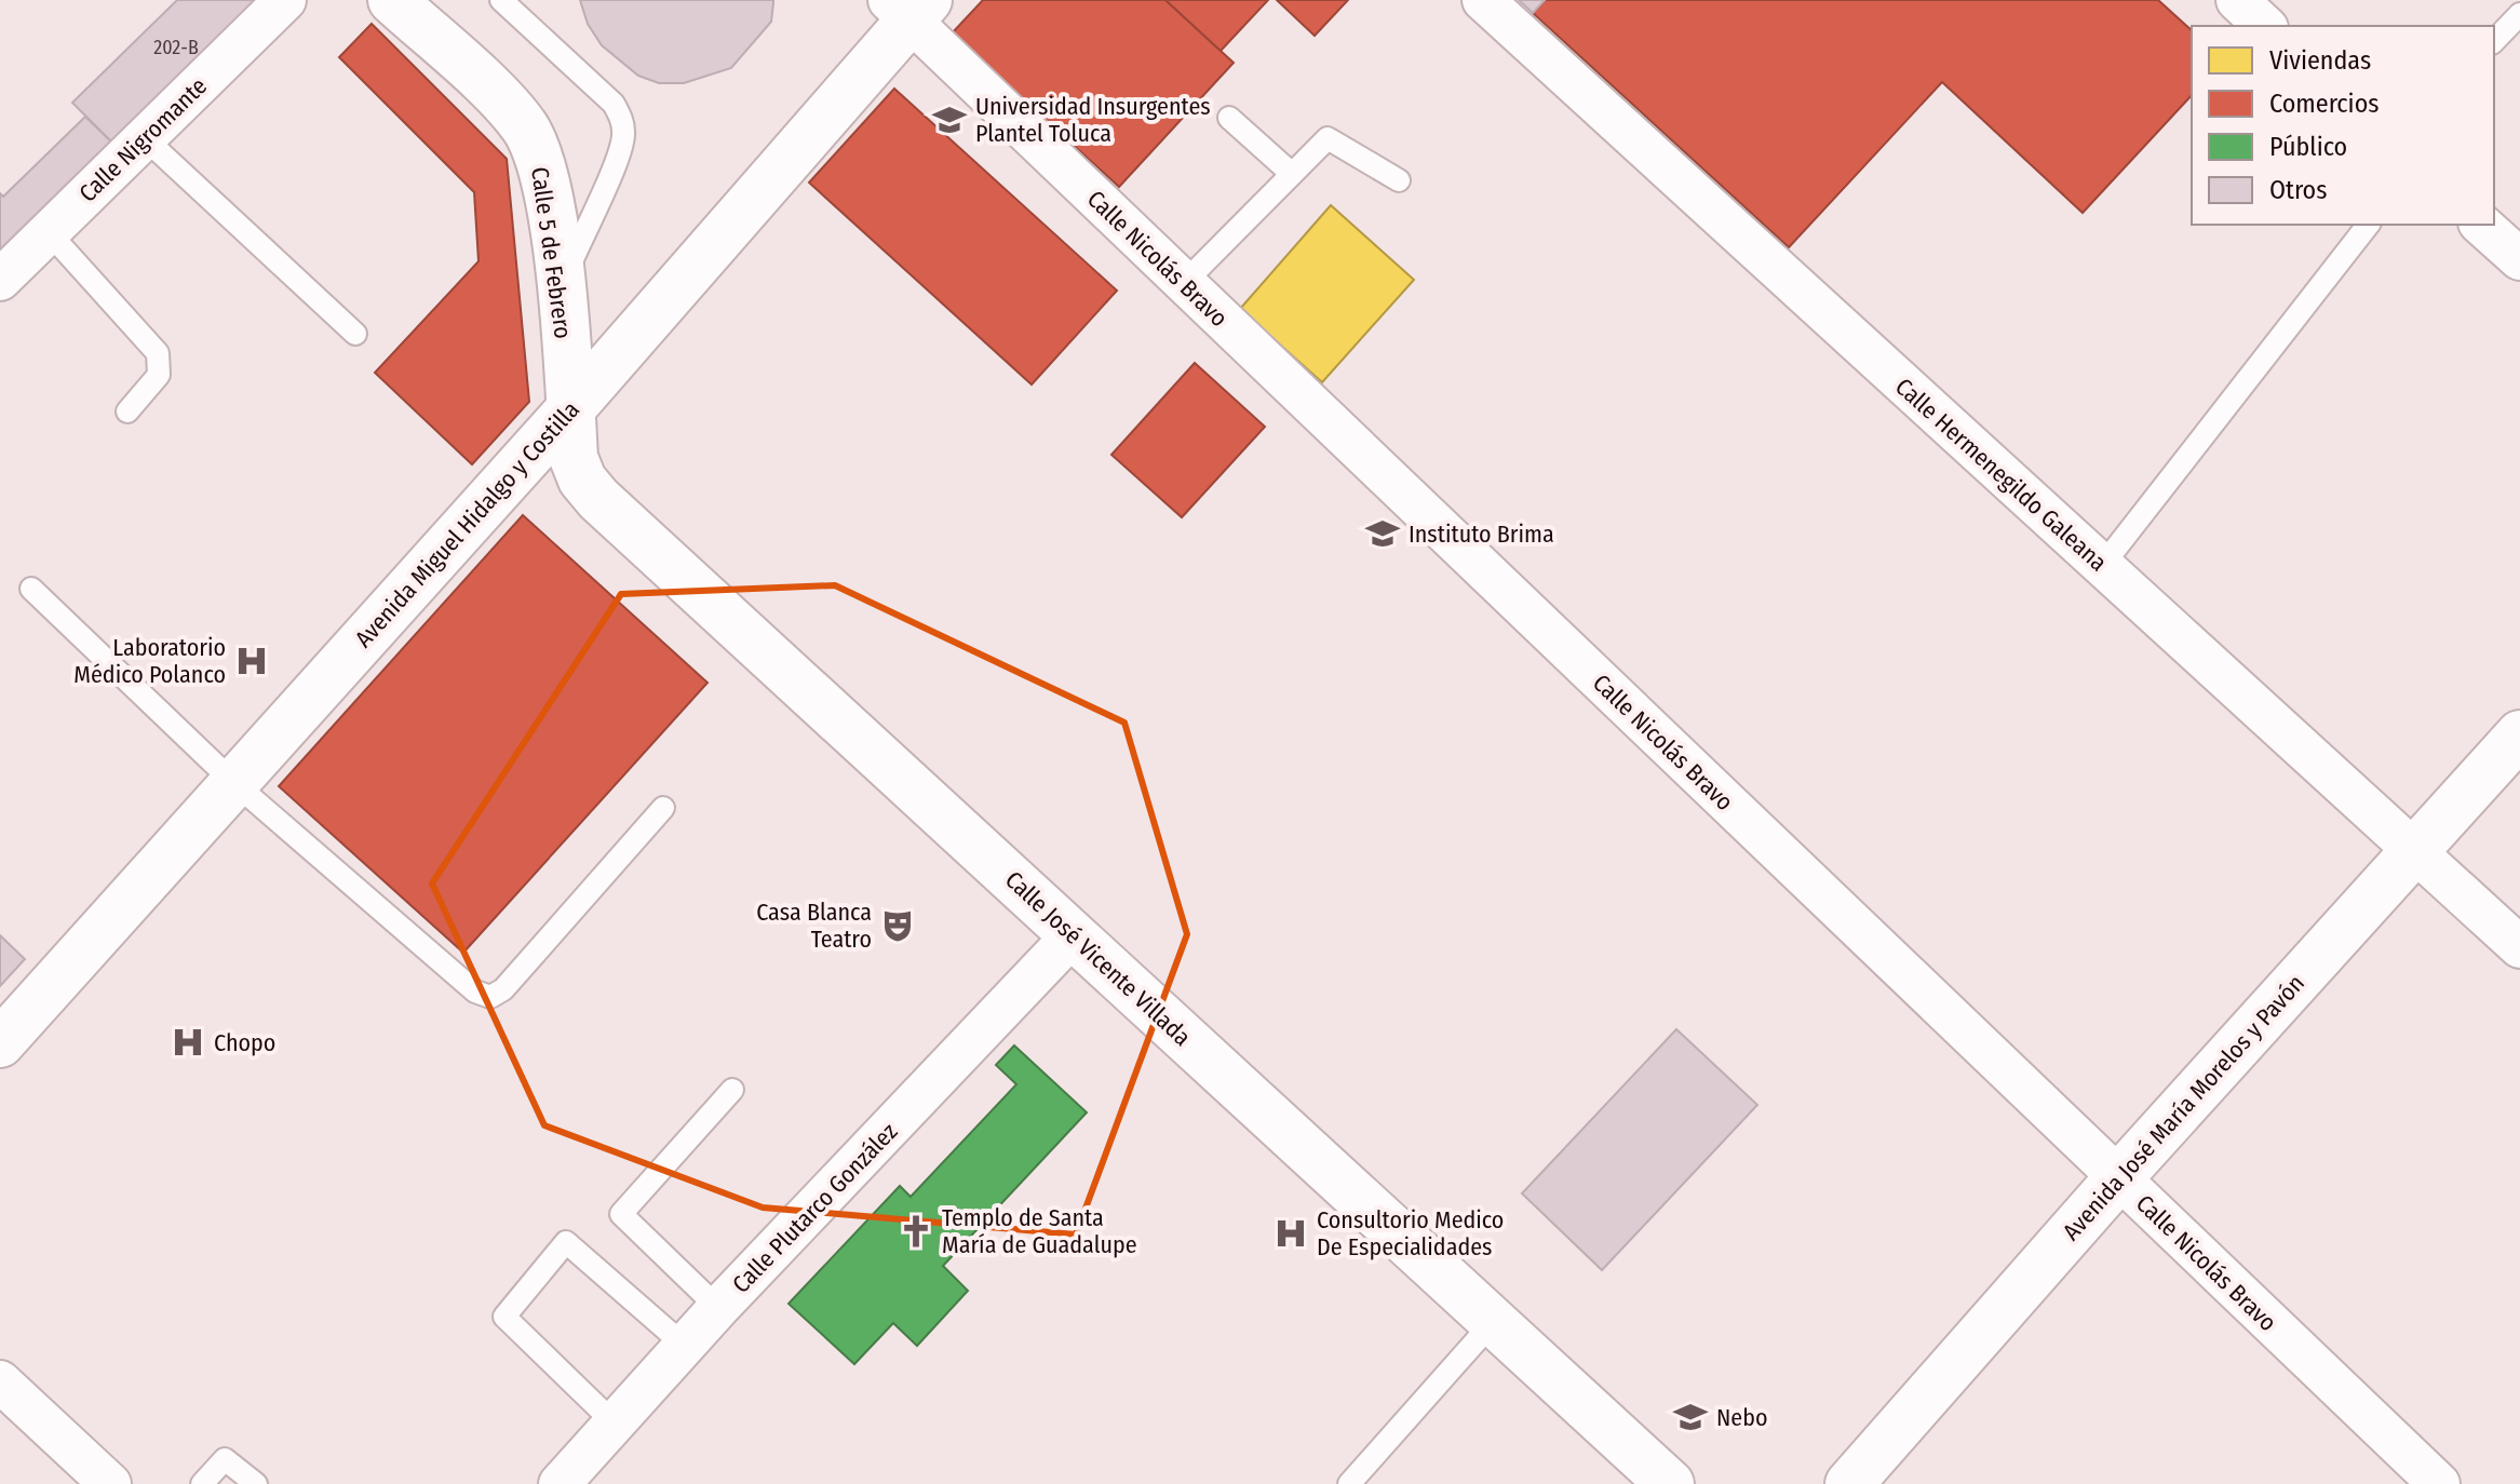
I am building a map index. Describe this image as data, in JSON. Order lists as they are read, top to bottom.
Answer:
{
  "streets": {
    "main road": [
      "Calle 5 de Febrero",
      "Avenida Miguel Hidalgo y Costilla",
      "Calle José Vicente Villada",
      "Avenida José María Morelos y Pavón"
    ],
    "street": [
      "Calle Nigromante",
      "Calle Nicolás Bravo",
      "Calle Hermenegildo Galeana",
      "Calle Plutarco González"
    ]
  },
  "crossings": [
    ["Calle 5 de Febrero", "Avenida Miguel Hidalgo y Costilla"],
    ["Calle 5 de Febrero", "Calle José Vicente Villada"],
    ["Calle Nicolás Bravo", "Avenida Miguel Hidalgo y Costilla"],
    ["Calle Nicolás Bravo", "Avenida José María Morelos y Pavón"],
    ["Calle Hermenegildo Galeana", "Avenida José María Morelos y Pavón"],
    ["Avenida Miguel Hidalgo y Costilla", "Calle José Vicente Villada"],
    ["Calle José Vicente Villada", "Calle Plutarco González"]
  ],
  "places": {
    "school or university": ["Universidad Insurgentes Plantel Toluca", "Instituto Brima", "Nebo"],
    "hospital": ["Laboratorio Médico Polanco", "Chopo", "Consultorio Medico De Especialidades"],
    "theatre": ["Casa Blanca Teatro"],
    "church": ["Templo de Santa María de Guadalupe"]
  },
  "house_numbers": ["202-B"],
  "legend": [
    "Viviendas",
    "Comercios",
    "Público",
    "Otros"
  ]
}
